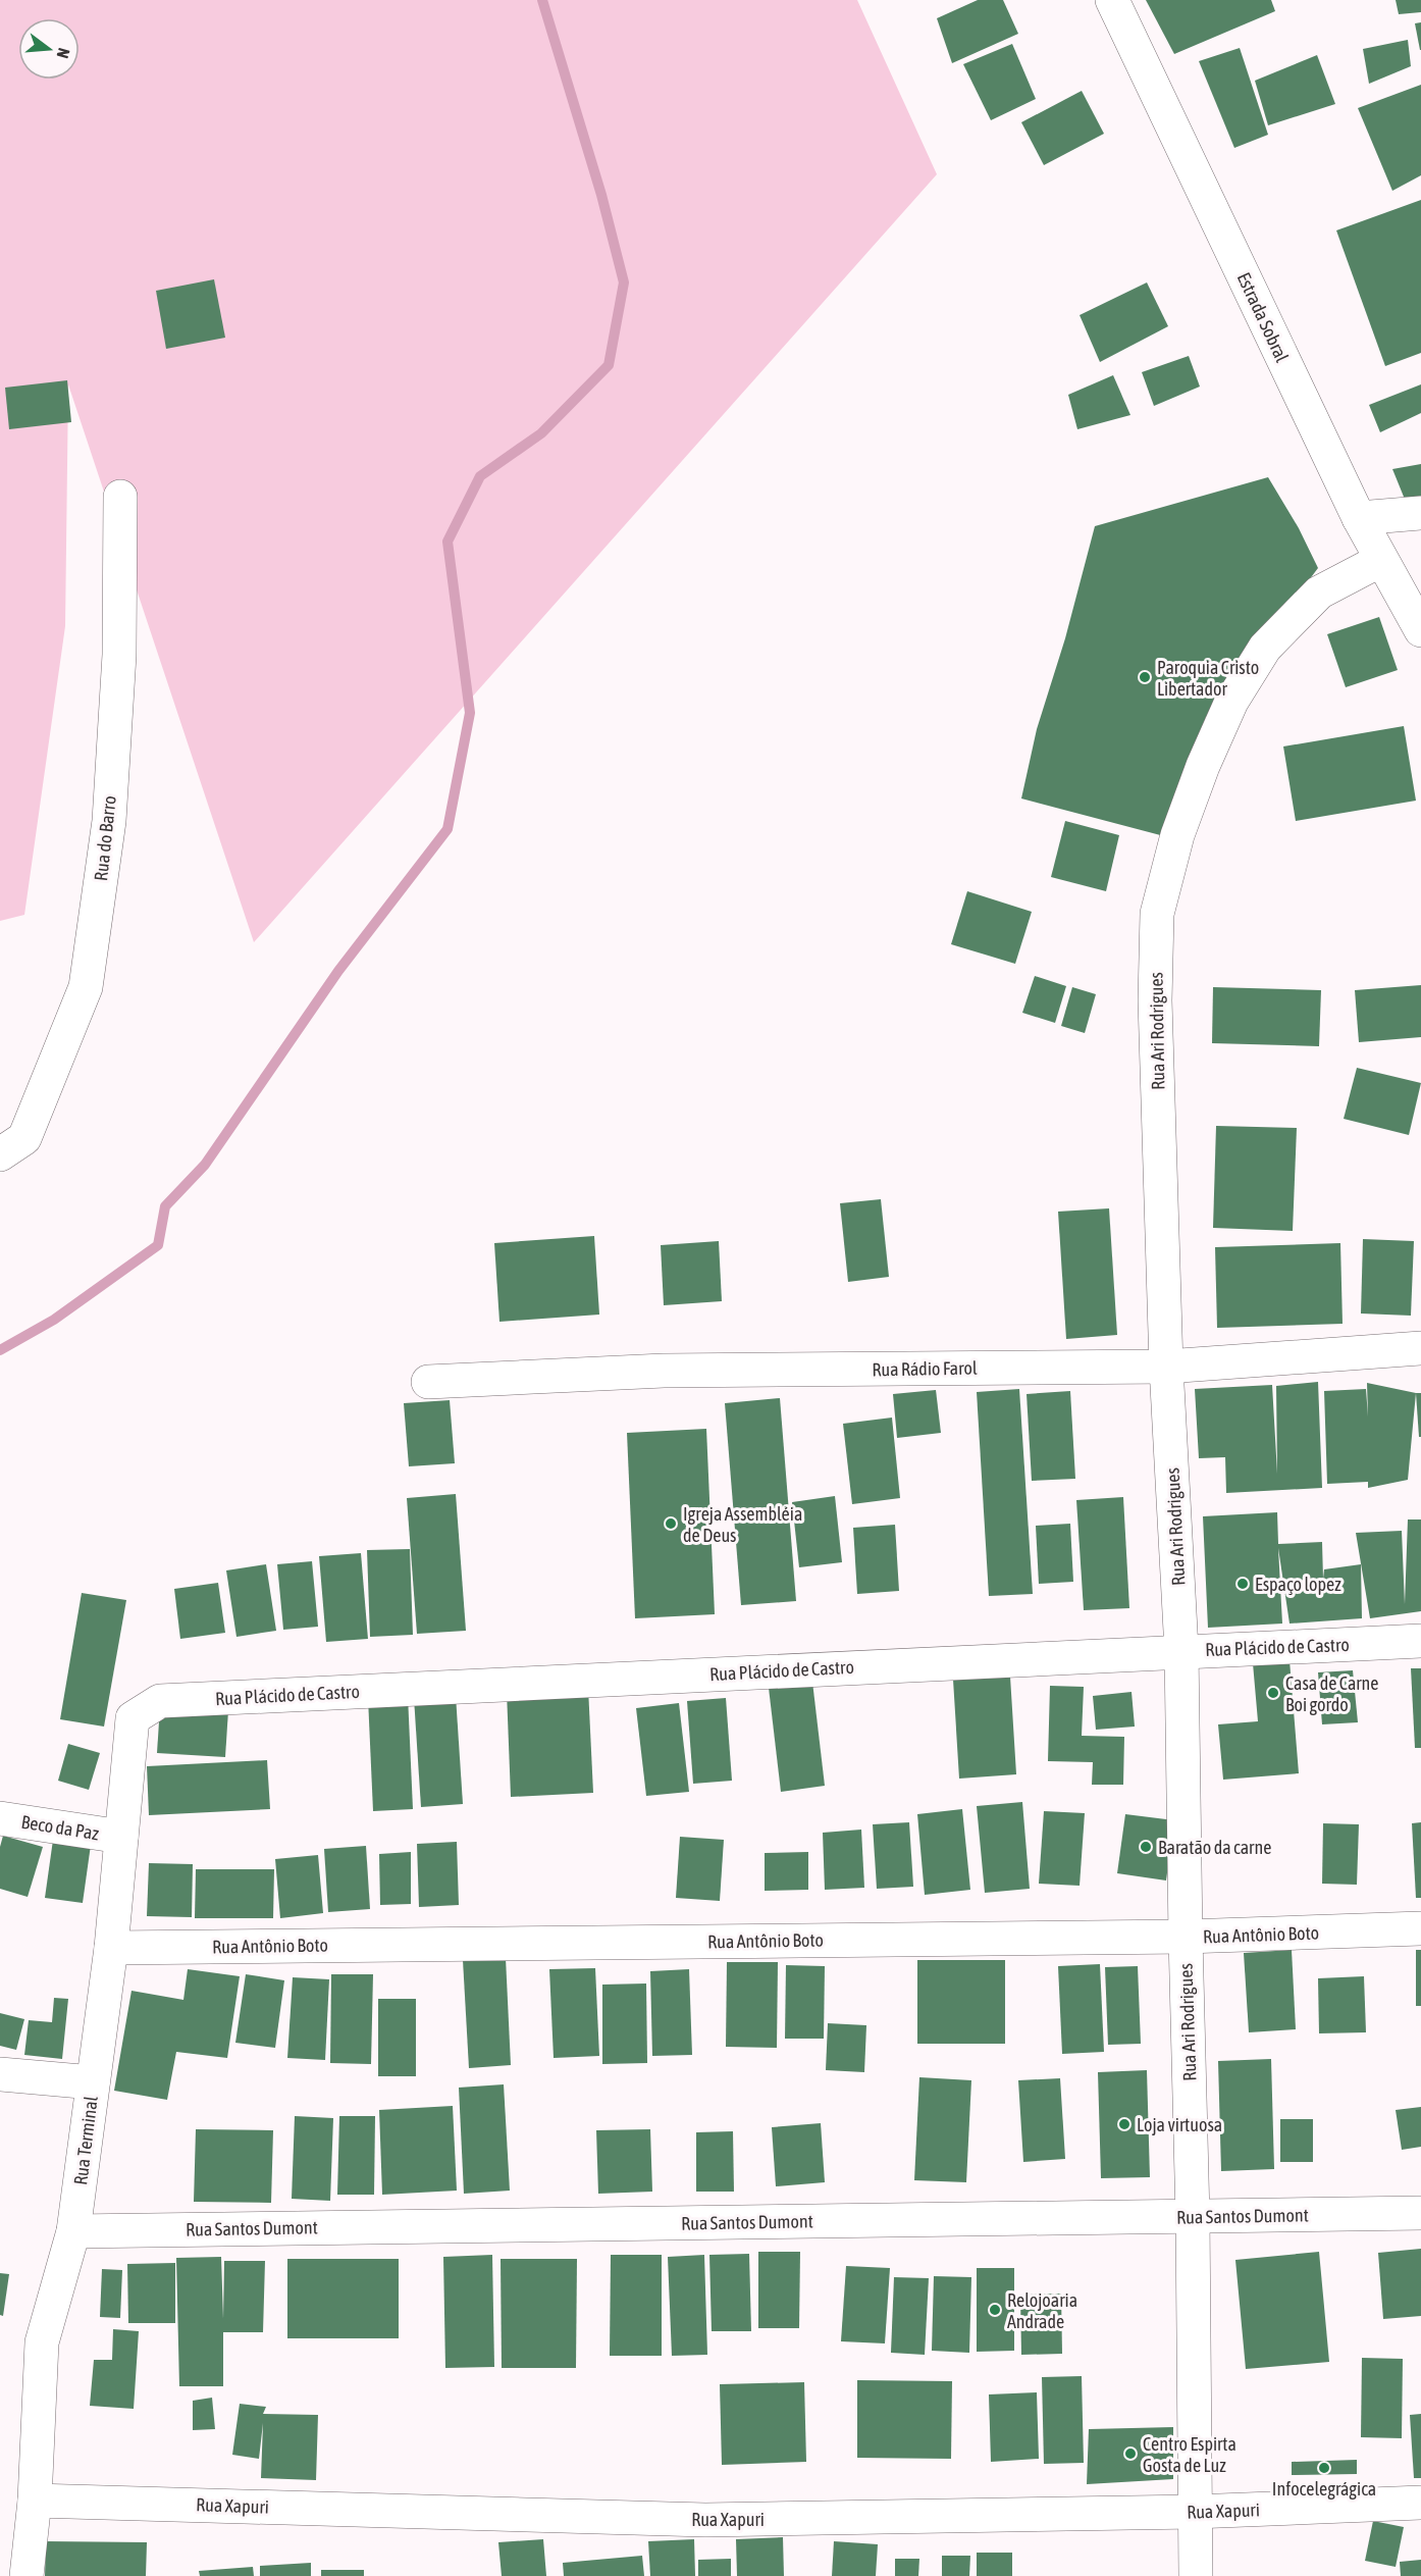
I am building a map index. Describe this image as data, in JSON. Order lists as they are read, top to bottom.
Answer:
{
  "streets": {
    "street": [
      "Estrada Sobral",
      "Rua do Barro",
      "Rua Ari Rodrigues",
      "Rua Rádio Farol",
      "Rua Plácido de Castro",
      "Beco da Paz",
      "Rua Antônio Boto",
      "Rua Terminal",
      "Rua Santos Dumont",
      "Rua Xapuri"
    ]
  },
  "crossings": [
    ["Estrada Sobral", "Rua Ari Rodrigues"],
    ["Rua Ari Rodrigues", "Rua Rádio Farol"],
    ["Rua Ari Rodrigues", "Rua Plácido de Castro"],
    ["Rua Ari Rodrigues", "Rua Antônio Boto"],
    ["Rua Ari Rodrigues", "Rua Santos Dumont"],
    ["Rua Ari Rodrigues", "Rua Xapuri"],
    ["Rua Plácido de Castro", "Rua Terminal"],
    ["Beco da Paz", "Rua Terminal"],
    ["Rua Antônio Boto", "Rua Terminal"],
    ["Rua Terminal", "Rua Santos Dumont"],
    ["Rua Terminal", "Rua Xapuri"]
  ],
  "places": [
    "Paroquia Cristo Libertador",
    "Igreja Assembléia de Deus",
    "Espaço lopez",
    "Casa de Carne Boi gordo",
    "Baratão da carne",
    "Loja virtuosa",
    "Relojoaria Andrade",
    "Centro Espirta Gosta de Luz",
    "Infocelegrágica"
  ],
  "north": "right"
}
